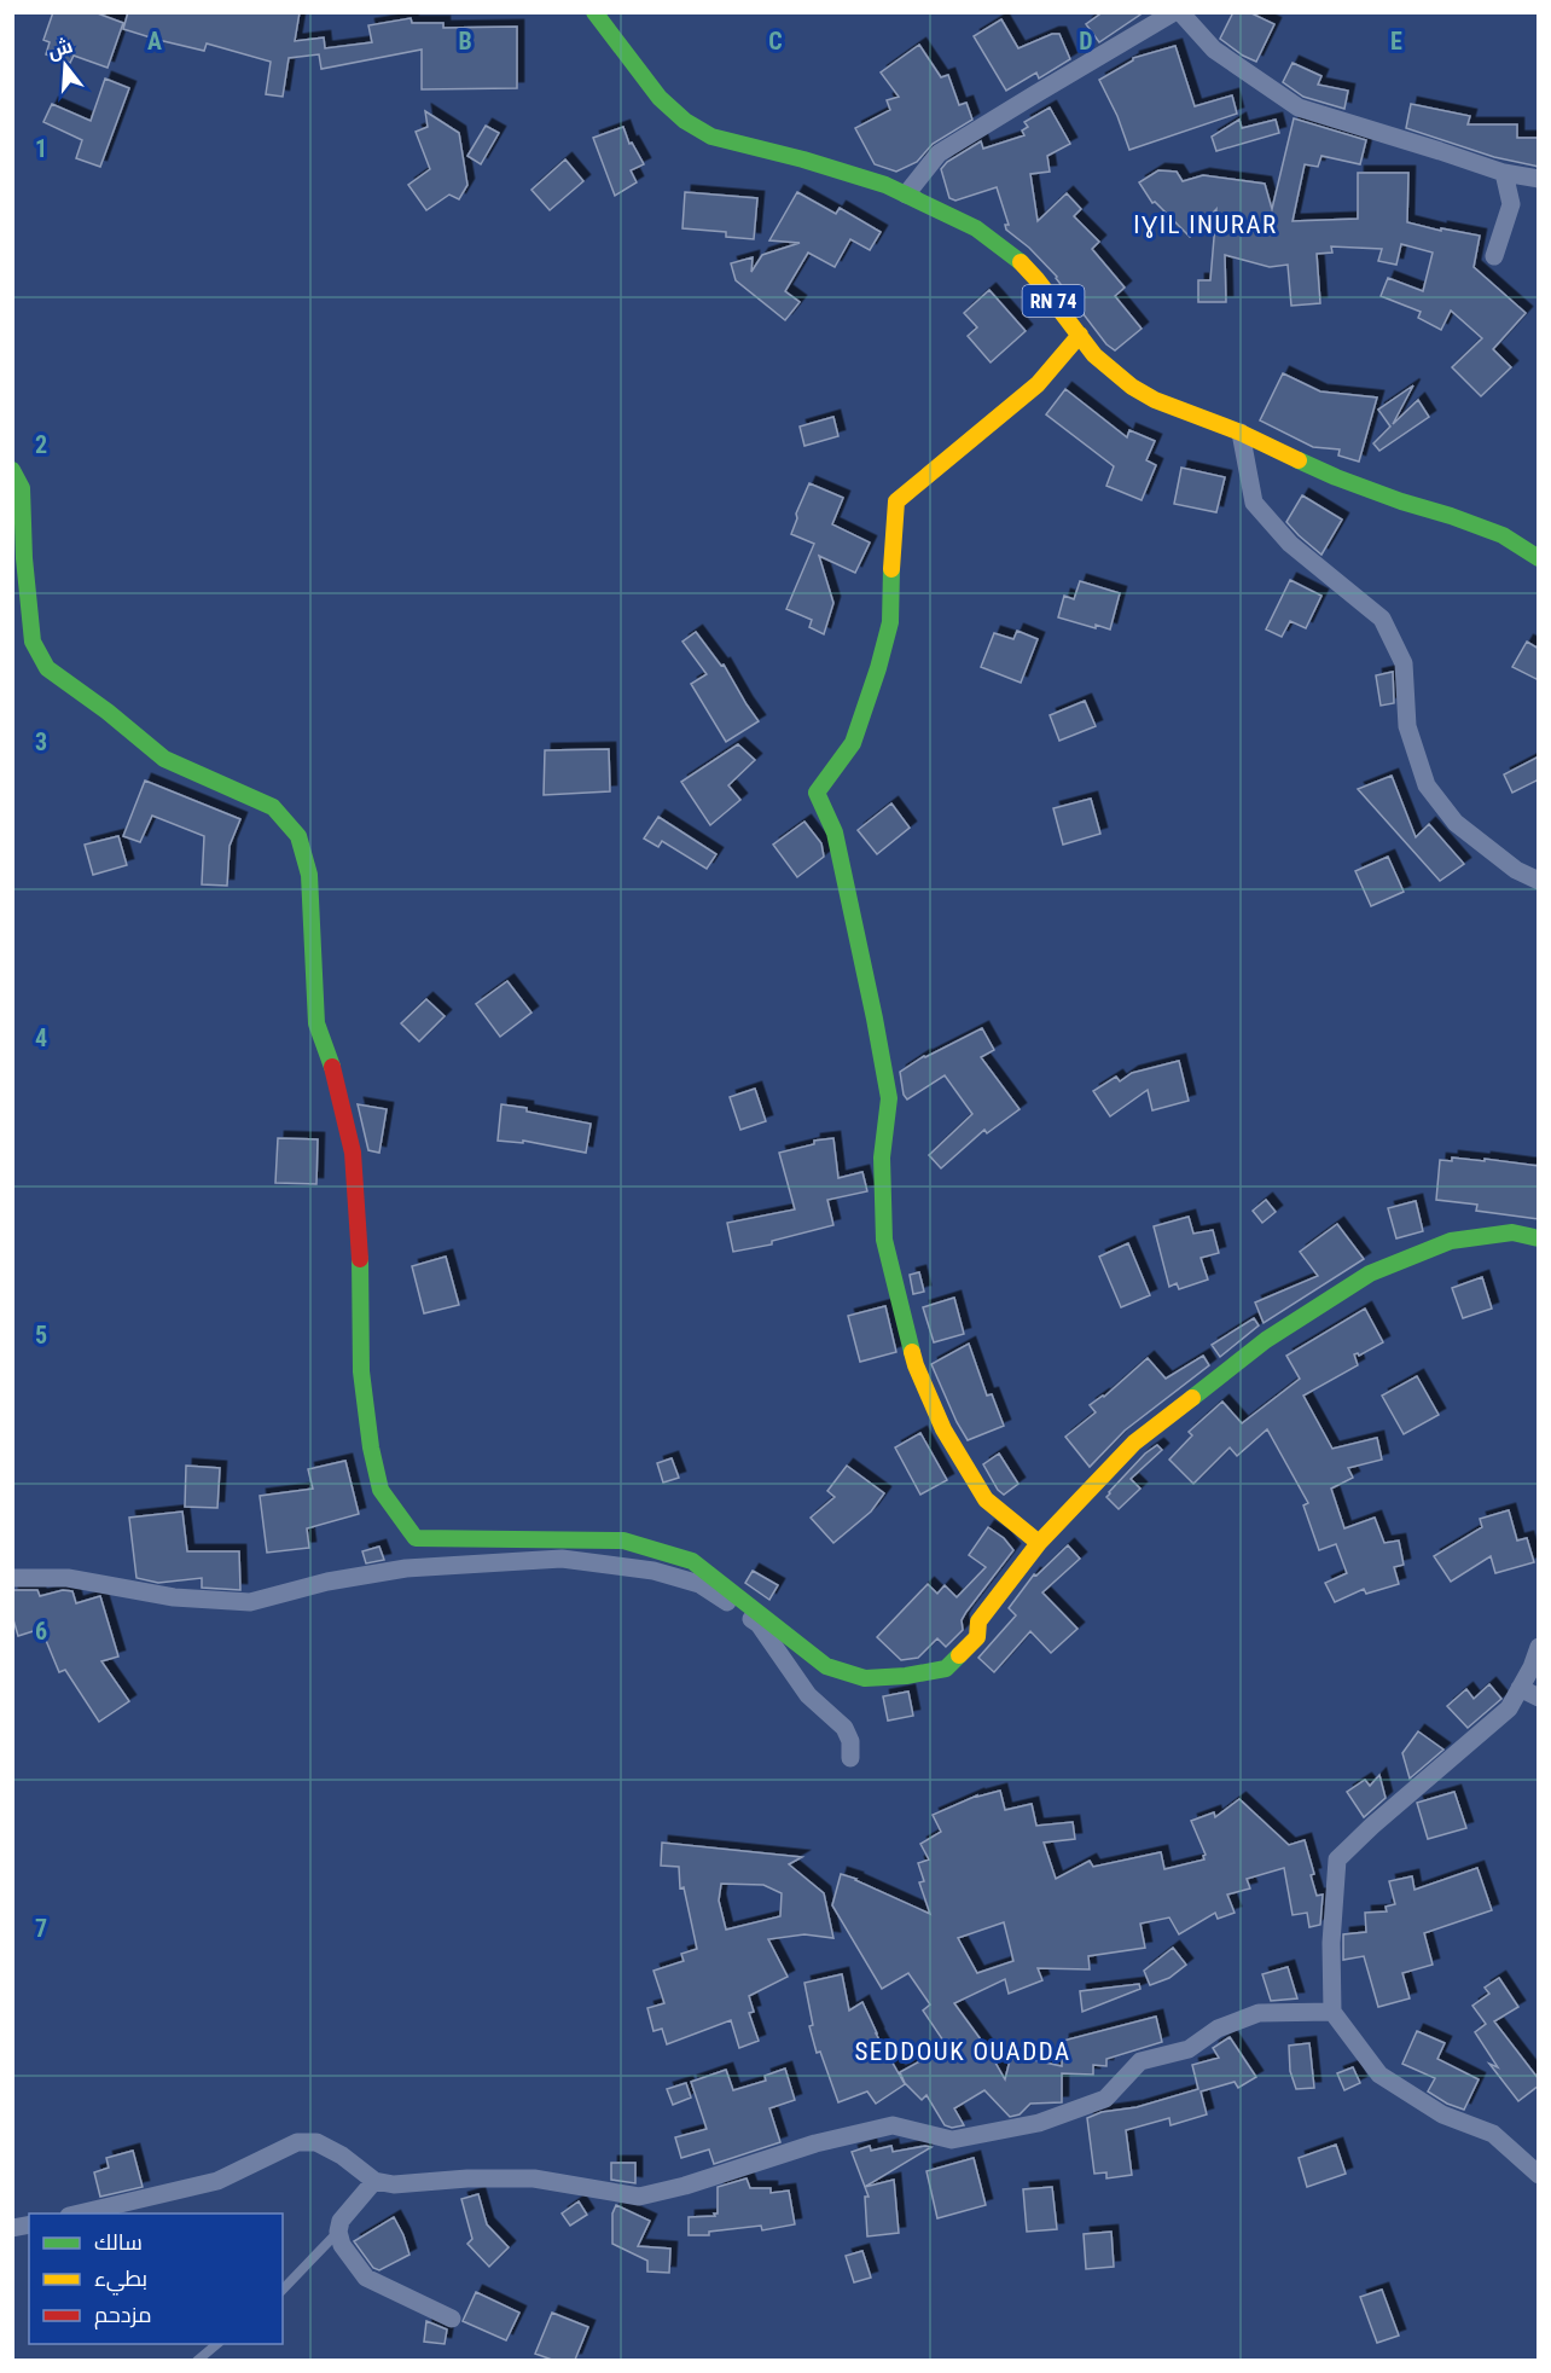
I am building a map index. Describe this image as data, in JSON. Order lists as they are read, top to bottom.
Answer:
{
  "streets": {
    "street": ["RN 74"]
  },
  "districts": ["IƔIL INURAR", "SEDDOUK OUADDA"],
  "legend": ["سالك", "بطيء", "مزدحم"],
  "north": "top",
  "grid": {
    "columns": [
      "A",
      "B",
      "C",
      "D",
      "E"
    ],
    "rows": [
      "1",
      "2",
      "3",
      "4",
      "5",
      "6",
      "7"
    ]
  }
}
